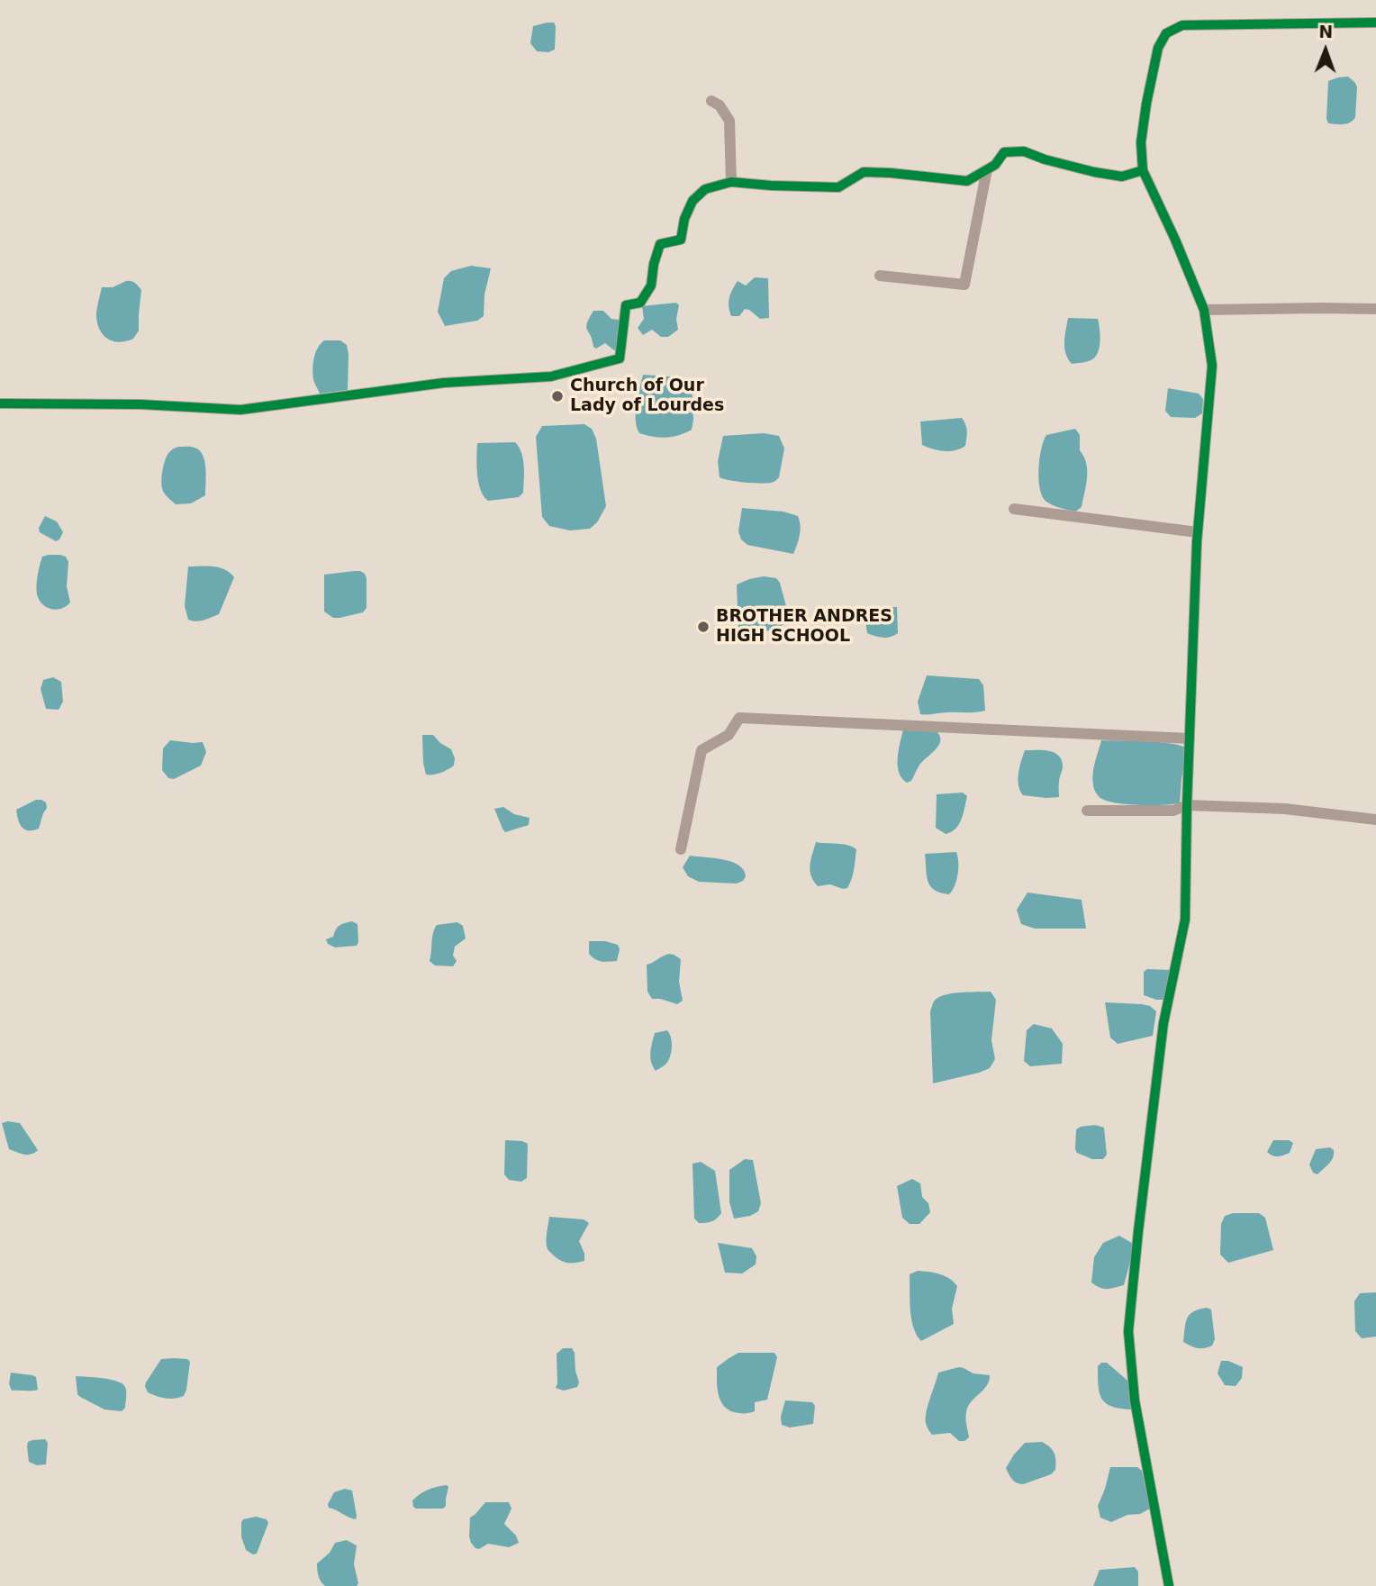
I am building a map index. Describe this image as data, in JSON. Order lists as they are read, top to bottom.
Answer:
{
  "places": ["Church of Our Lady of Lourdes", "BROTHER ANDRES HIGH SCHOOL"],
  "north": "top"
}
